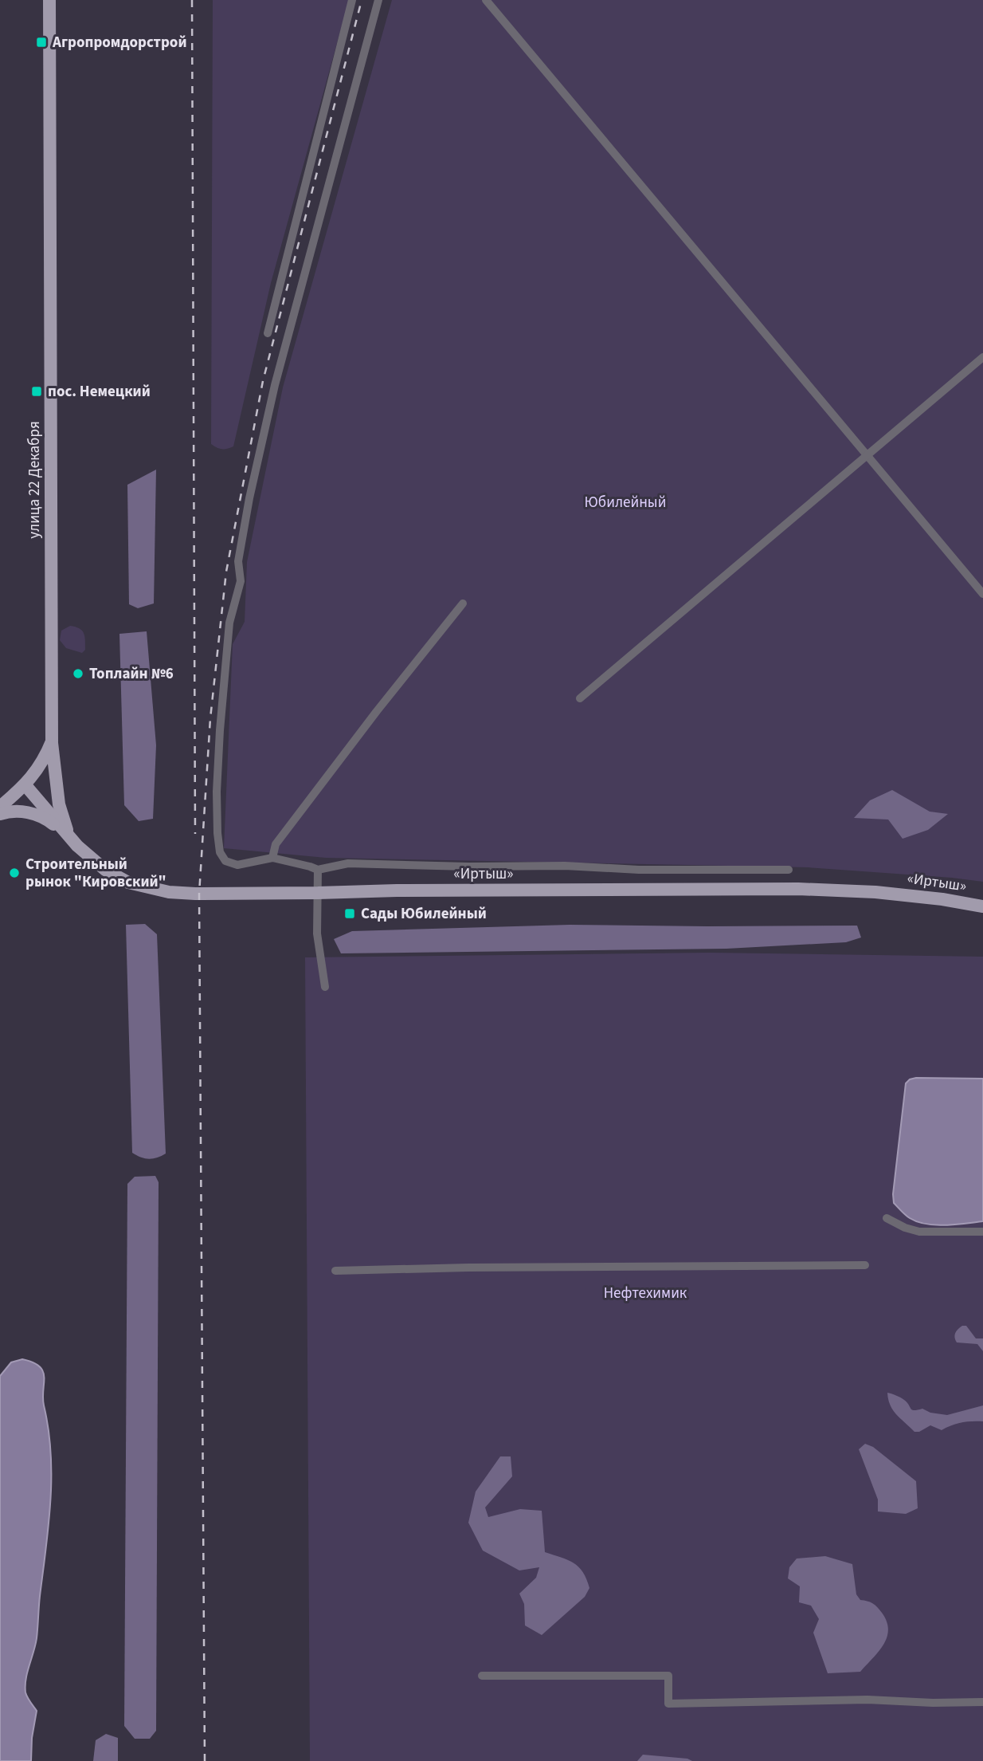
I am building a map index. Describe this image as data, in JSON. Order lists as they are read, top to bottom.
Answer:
{
  "streets": {
    "main road": ["улица 22 Декабря", "«Иртыш»"]
  },
  "crossings": [
    ["улица 22 Декабря", "«Иртыш»"]
  ],
  "parks": ["Юбилейный", "Нефтехимик"],
  "places": {
    "transit": ["Агропромдорстрой", "пос. Немецкий", "Сады Юбилейный"],
    "other": ["Топлайн №6", "Строительный рынок \"Кировский\""]
  }
}
